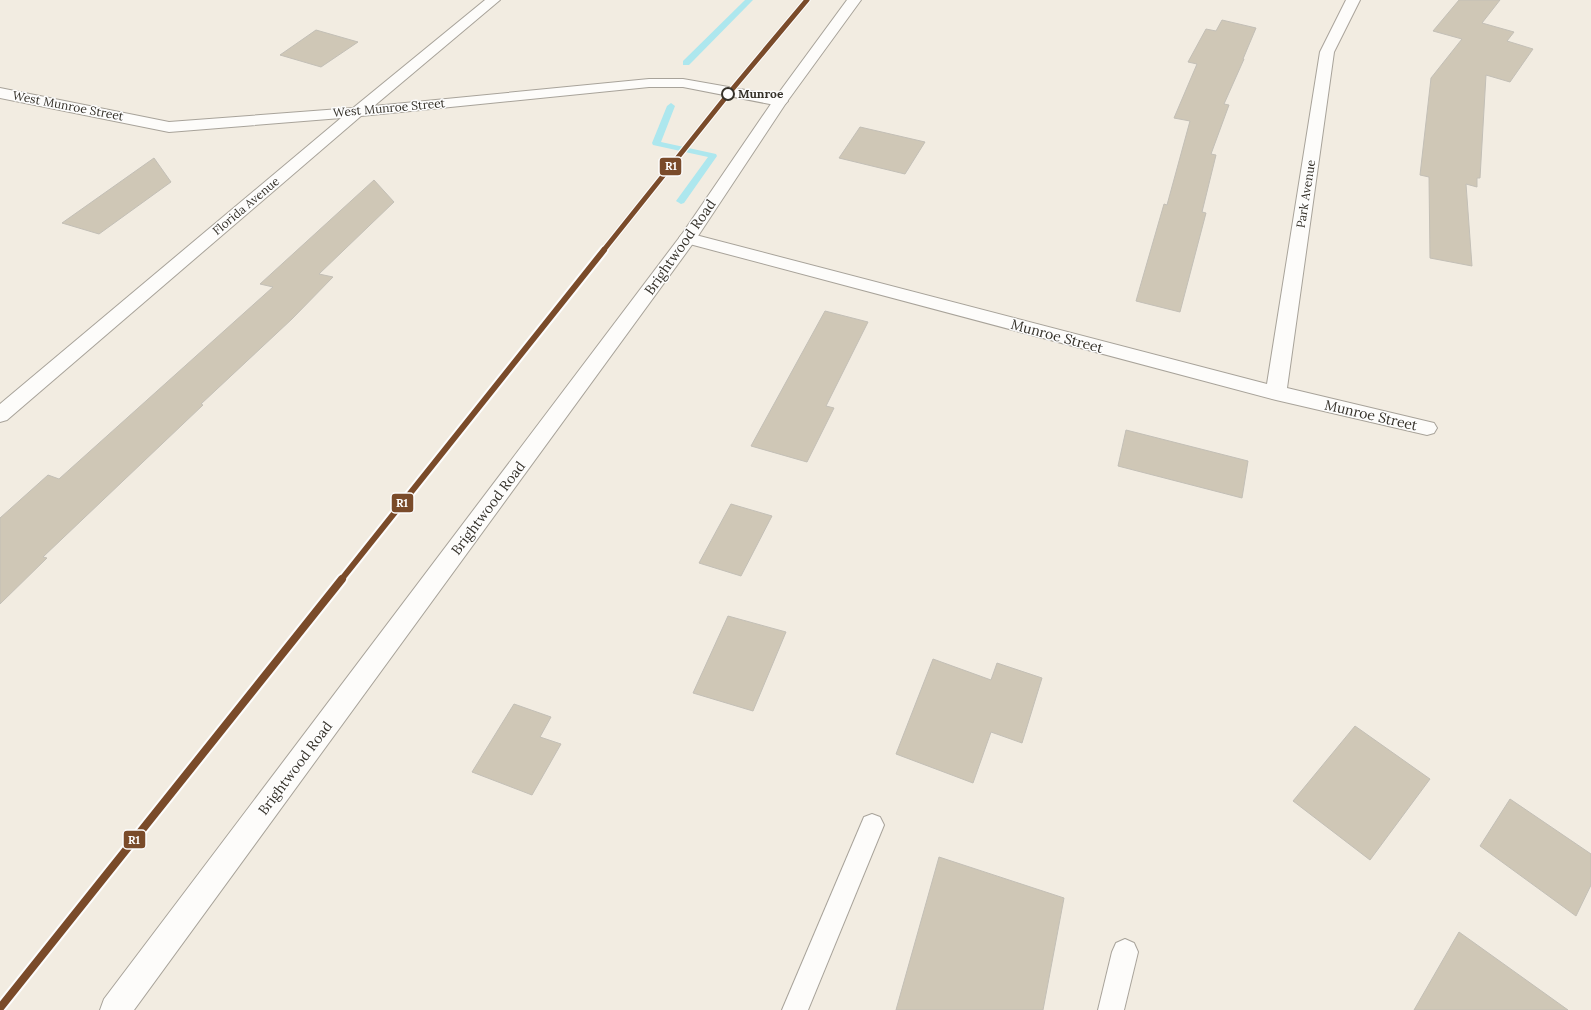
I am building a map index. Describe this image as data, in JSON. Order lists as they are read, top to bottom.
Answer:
{
  "streets": {
    "street": [
      "West Munroe Street",
      "Park Avenue",
      "Florida Avenue",
      "Brightwood Road",
      "Munroe Street"
    ]
  },
  "crossings": [
    ["West Munroe Street", "Florida Avenue"],
    ["West Munroe Street", "Brightwood Road"],
    ["Park Avenue", "Munroe Street"],
    ["Brightwood Road", "Munroe Street"]
  ],
  "places": ["Munroe"],
  "lines": ["transit line R1"]
}
